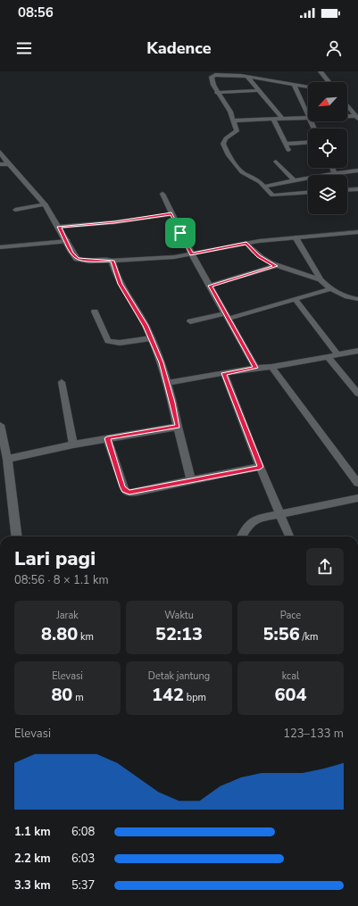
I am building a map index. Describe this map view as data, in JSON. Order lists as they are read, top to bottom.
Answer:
{
  "north": "bottom left",
  "page": {
    "status": "08:56",
    "header": "Kadence",
    "heading": ["Lari pagi", "08:56 · 8 × 1.1 km"],
    "stats": [
      ["Jarak", "8.80 km"],
      ["Waktu", "52:13"],
      ["Pace", "5:56 /km"],
      ["Elevasi", "80 m"],
      ["Detak jantung", "142 bpm"],
      ["kcal", "604"]
    ],
    "chart": ["Elevasi", "123–133 m"],
    "list": [
      {
        "name": "1.1 km",
        "note": "6:08"
      },
      {
        "name": "2.2 km",
        "note": "6:03"
      },
      {
        "name": "3.3 km",
        "note": "5:37"
      }
    ]
  }
}
